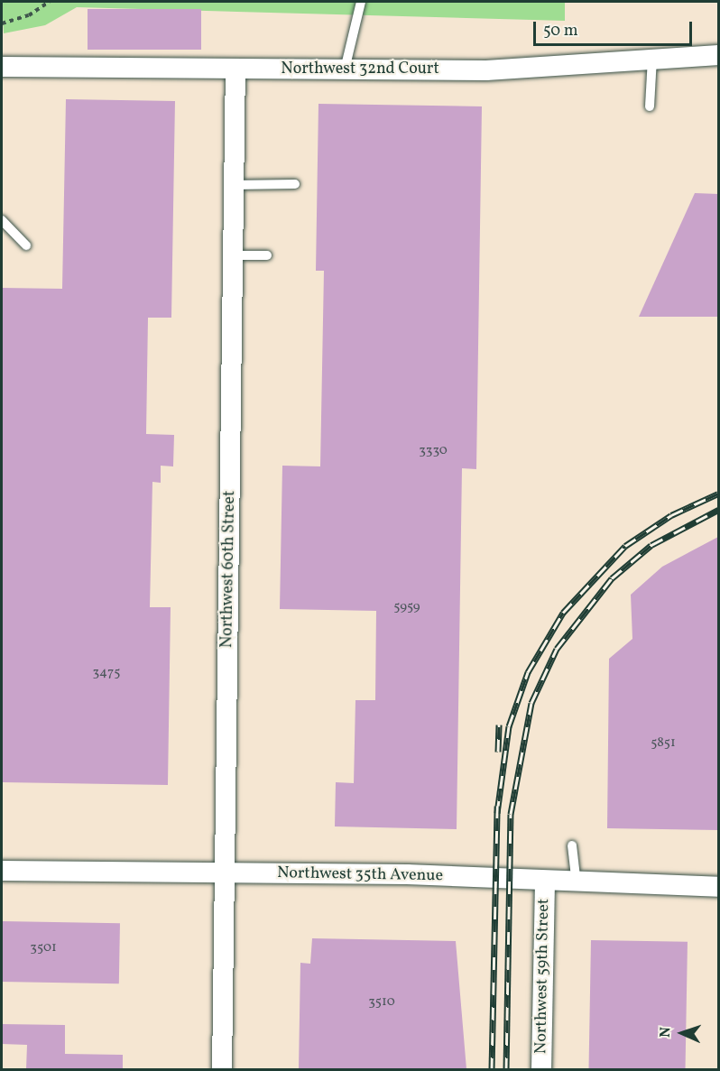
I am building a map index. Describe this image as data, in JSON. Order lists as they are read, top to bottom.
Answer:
{
  "streets": {
    "street": [
      "Northwest 32nd Court",
      "Northwest 60th Street",
      "Northwest 35th Avenue",
      "Northwest 59th Street"
    ]
  },
  "crossings": [
    ["Northwest 32nd Court", "Northwest 60th Street"],
    ["Northwest 60th Street", "Northwest 35th Avenue"],
    ["Northwest 35th Avenue", "Northwest 59th Street"]
  ],
  "house_numbers": [
    "3330",
    "5959",
    "3475",
    "5851",
    "3501",
    "3510"
  ],
  "scale_bar": "50 m",
  "north": "left"
}
